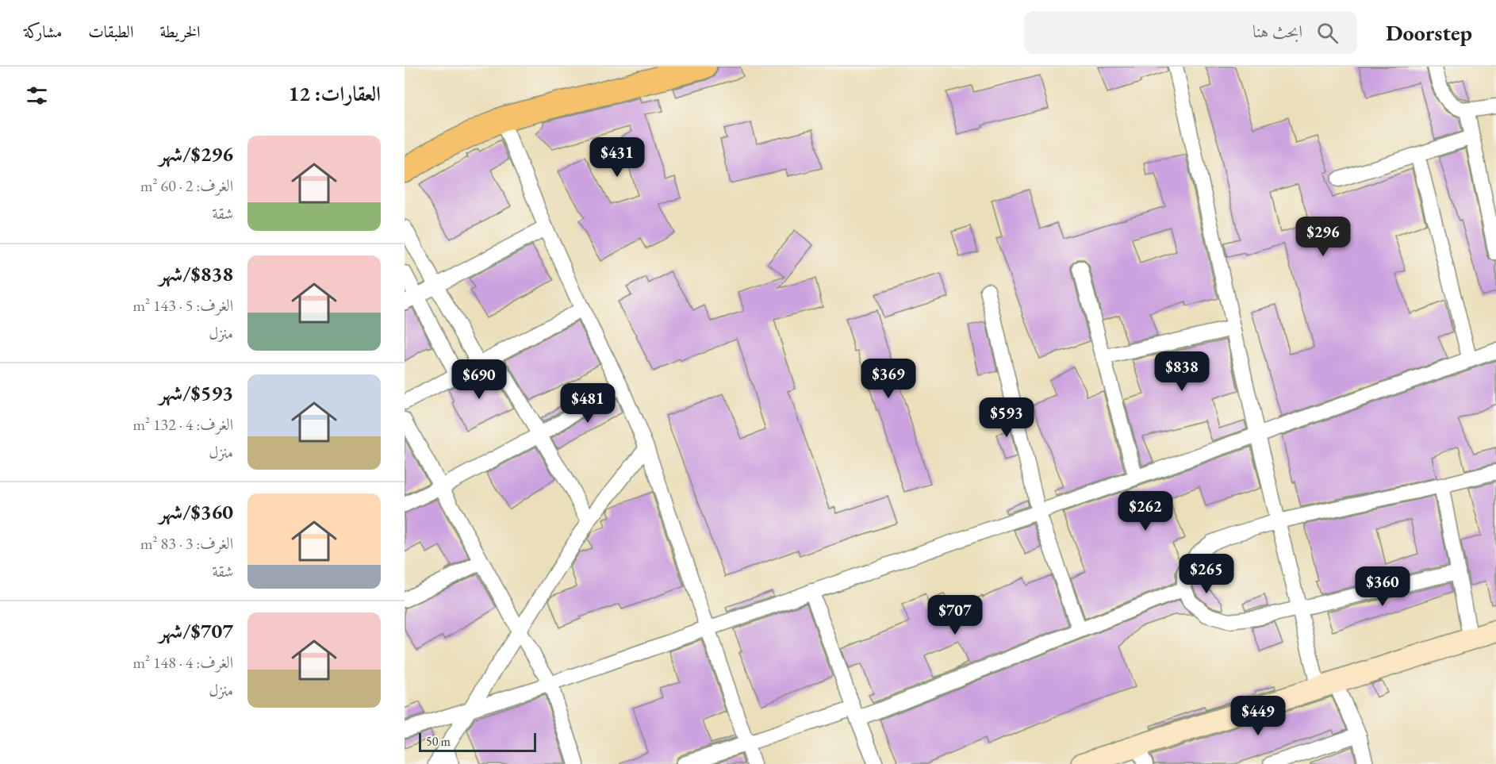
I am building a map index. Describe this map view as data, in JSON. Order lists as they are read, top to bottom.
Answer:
{
  "scale_bar": "50 m",
  "page": {
    "header": "Doorstep",
    "search": "ابحث هنا",
    "nav": ["الخريطة", "الطبقات", "مشاركة"],
    "heading": "العقارات: 12",
    "list": [
      {
        "name": "$296/شهر",
        "note": "الغرف: 2 · 60 m² · شقة"
      },
      {
        "name": "$838/شهر",
        "note": "الغرف: 5 · 143 m² · منزل"
      },
      {
        "name": "$593/شهر",
        "note": "الغرف: 4 · 132 m² · منزل"
      },
      {
        "name": "$360/شهر",
        "note": "الغرف: 3 · 83 m² · شقة"
      },
      {
        "name": "$707/شهر",
        "note": "الغرف: 4 · 148 m² · منزل"
      }
    ],
    "price": [
      "$431",
      "$296",
      "$838",
      "$369",
      "$690",
      "$481",
      "$593",
      "$262",
      "$265",
      "$360",
      "$707",
      "$449"
    ],
    "scale": "50 m"
  }
}
